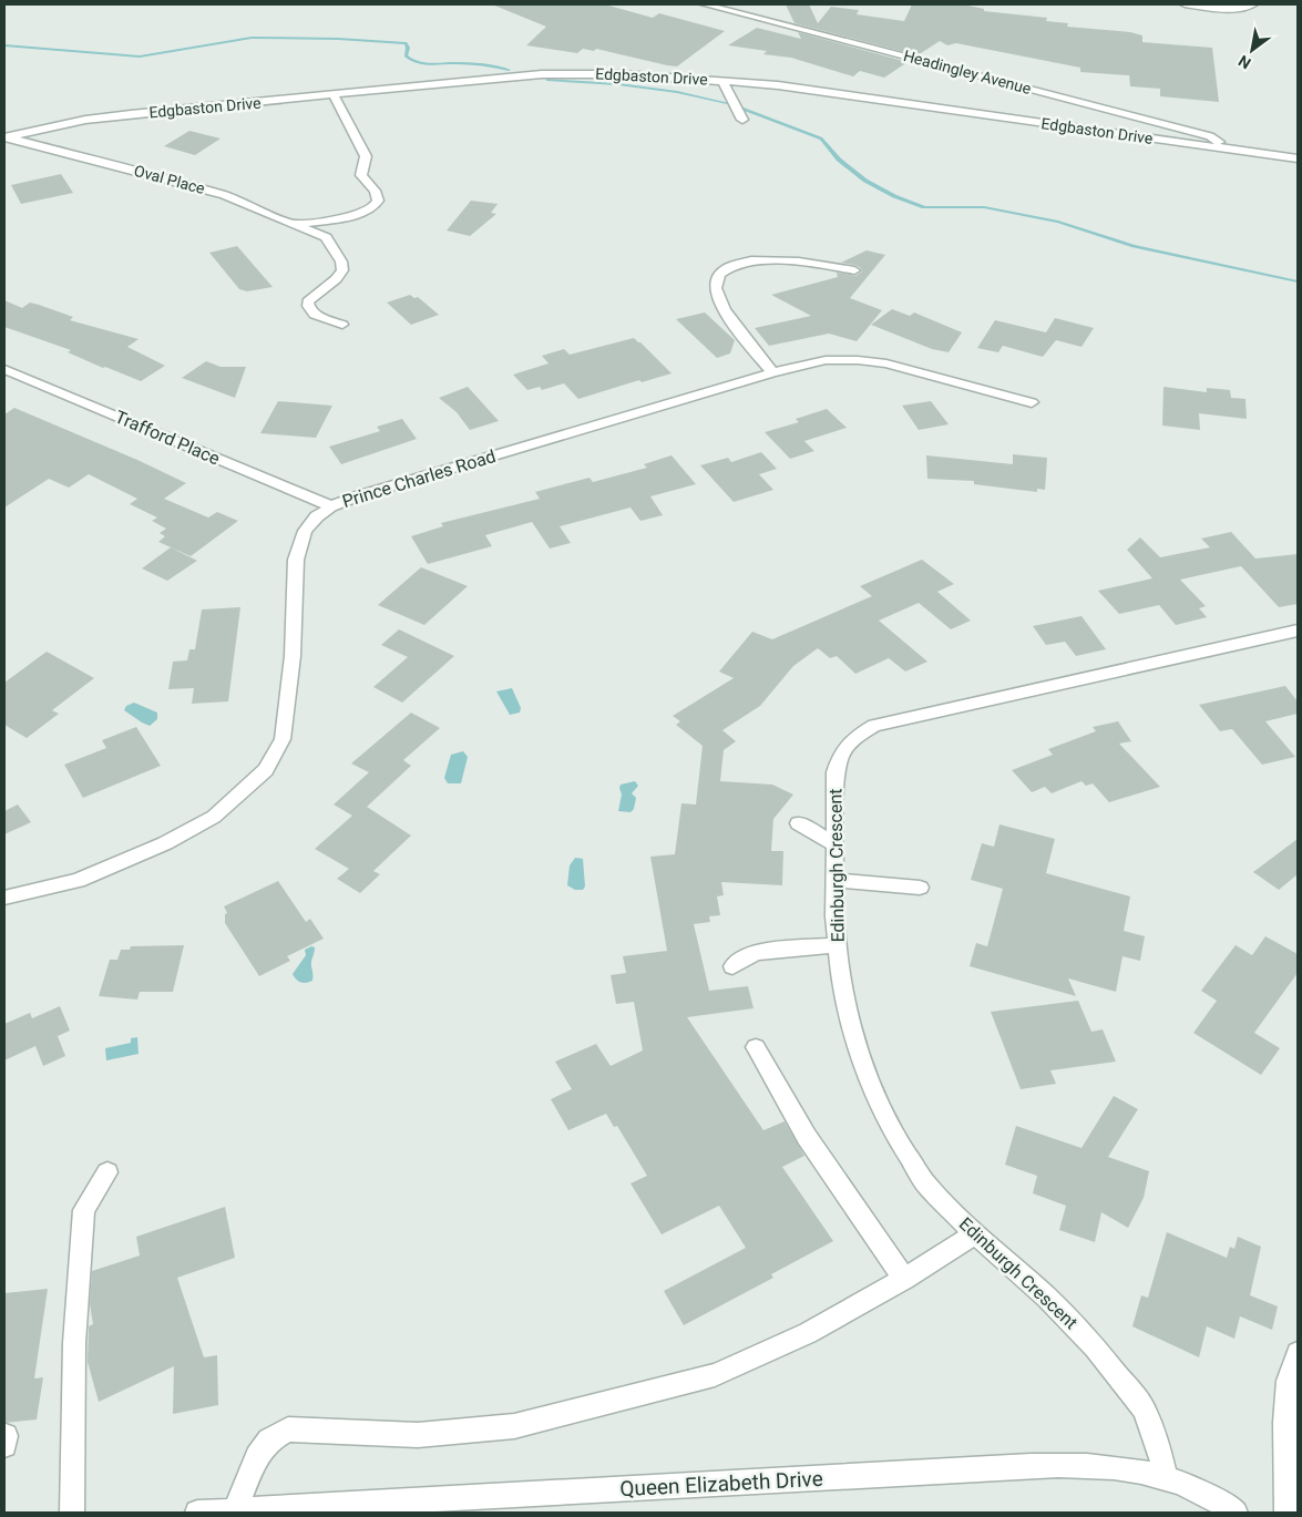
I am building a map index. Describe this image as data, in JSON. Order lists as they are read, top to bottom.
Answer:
{
  "streets": {
    "street": [
      "Headingley Avenue",
      "Edgbaston Drive",
      "Oval Place",
      "Trafford Place",
      "Prince Charles Road",
      "Edinburgh Crescent",
      "Queen Elizabeth Drive"
    ]
  },
  "crossings": [
    ["Headingley Avenue", "Edgbaston Drive"],
    ["Edgbaston Drive", "Oval Place"],
    ["Trafford Place", "Prince Charles Road"],
    ["Edinburgh Crescent", "Queen Elizabeth Drive"]
  ],
  "north": "bottom left"
}
